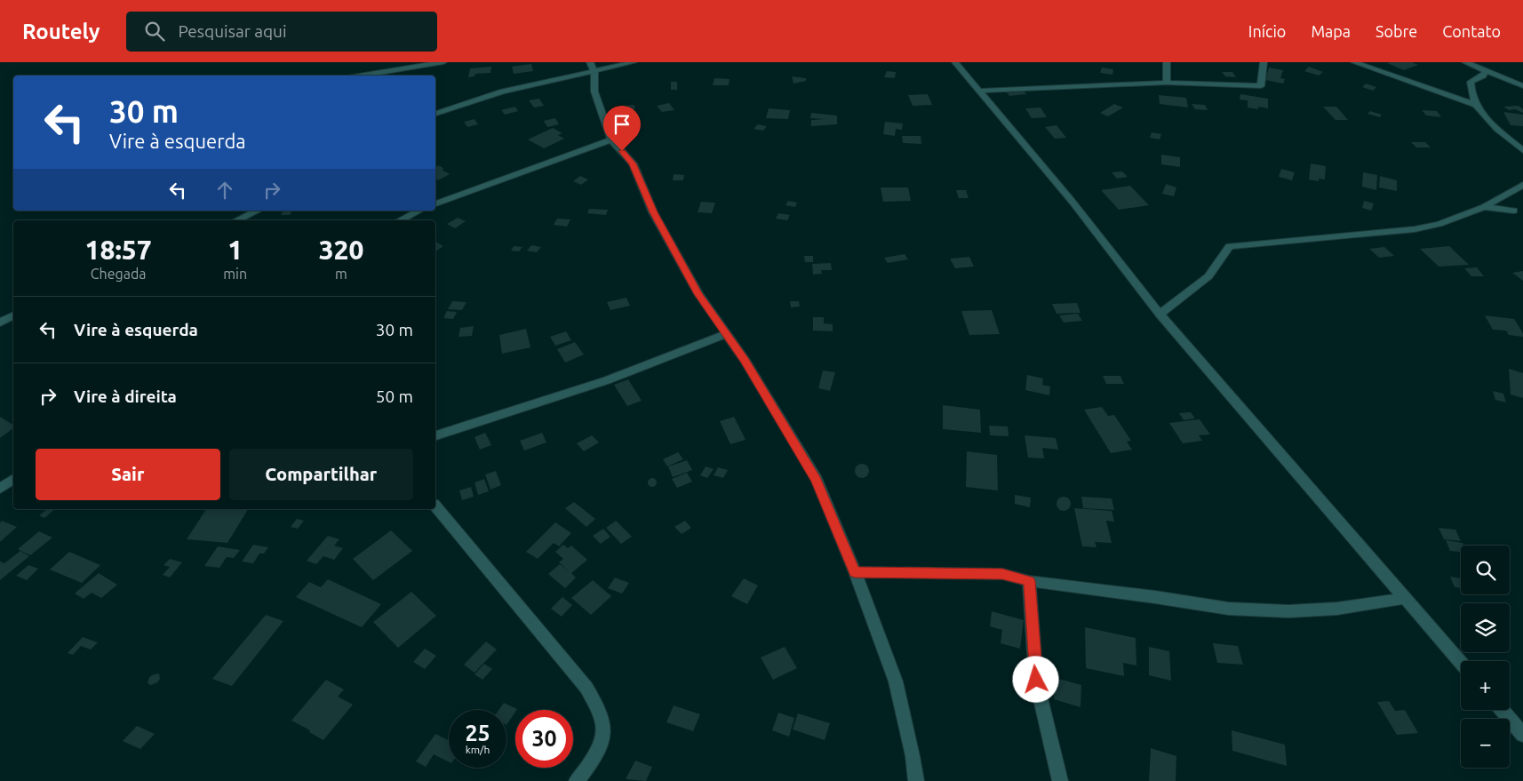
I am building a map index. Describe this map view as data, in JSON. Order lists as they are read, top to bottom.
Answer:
{
  "page": {
    "header": "Routely",
    "search": "Pesquisar aqui",
    "nav": [
      "Início",
      "Mapa",
      "Sobre",
      "Contato"
    ],
    "turn": ["30 m", "Vire à esquerda"],
    "eta": [
      "18:57",
      "Chegada",
      "1",
      "min",
      "320",
      "m"
    ],
    "list": [
      {
        "name": "Vire à esquerda",
        "value": "30 m"
      },
      {
        "name": "Vire à direita",
        "value": "50 m"
      }
    ],
    "buttons": ["Sair", "Compartilhar"],
    "map_buttons": ["+", "−"],
    "speed": "25 km/h",
    "limit": "30"
  }
}
